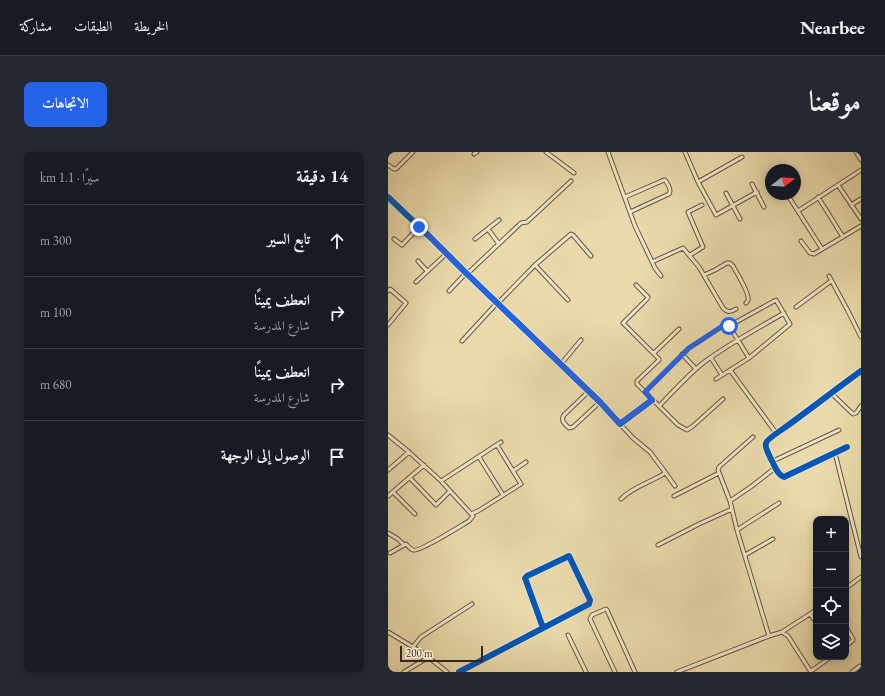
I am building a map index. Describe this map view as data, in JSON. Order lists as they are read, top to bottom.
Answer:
{
  "scale_bar": "200 m",
  "north": "right",
  "page": {
    "header": "Nearbee",
    "nav": ["الخريطة", "الطبقات", "مشاركة"],
    "title": "موقعنا",
    "buttons": "الاتجاهات",
    "heading": ["14 دقيقة", "سيرًا · 1.1 km"],
    "list": [
      ["تابع السير", "300 m"],
      ["انعطف يمينًا", "شارع المدرسة", "100 m"],
      ["انعطف يمينًا", "شارع المدرسة", "680 m"],
      "الوصول إلى الوجهة"
    ],
    "map_buttons": ["+", "−"],
    "scale": "200 m"
  }
}
